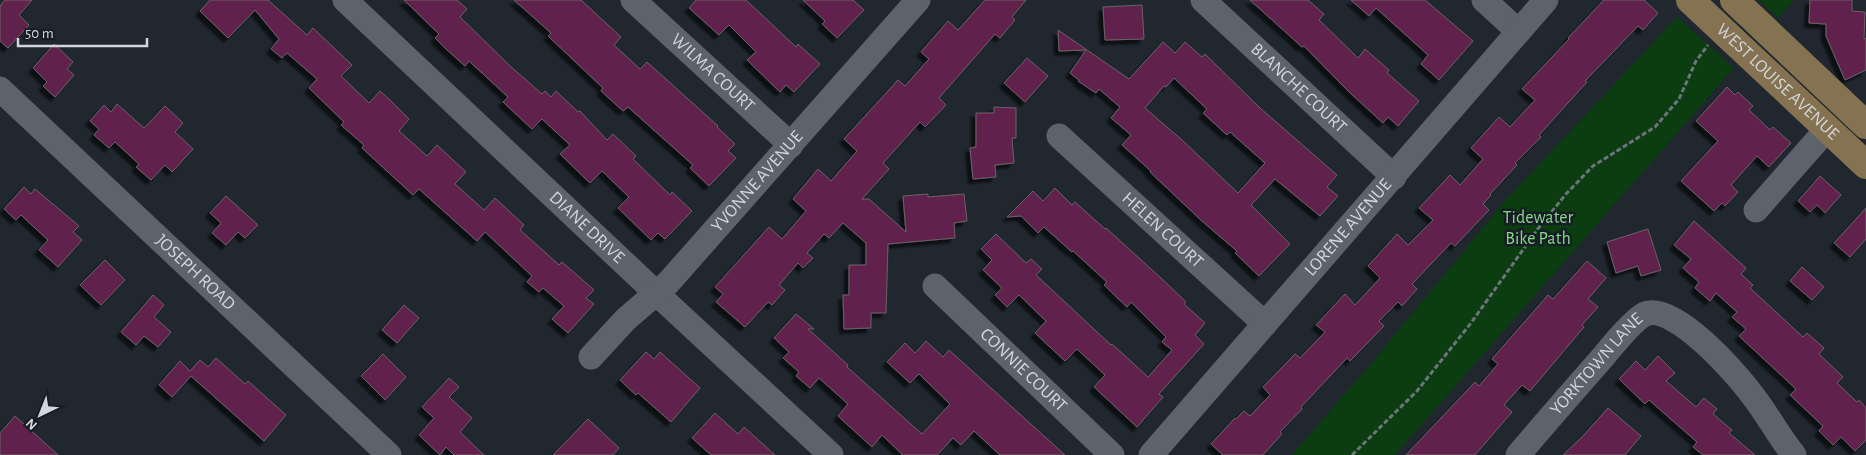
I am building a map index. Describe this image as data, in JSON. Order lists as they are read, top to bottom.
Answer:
{
  "streets": {
    "main road": ["WEST LOUISE AVENUE"],
    "street": [
      "WILMA COURT",
      "BLANCHE COURT",
      "YVONNE AVENUE",
      "LORENE AVENUE",
      "DIANE DRIVE",
      "HELEN COURT",
      "JOSEPH ROAD",
      "YORKTOWN LANE",
      "CONNIE COURT"
    ]
  },
  "crossings": [
    ["WILMA COURT", "YVONNE AVENUE"],
    ["BLANCHE COURT", "LORENE AVENUE"],
    ["YVONNE AVENUE", "DIANE DRIVE"],
    ["LORENE AVENUE", "HELEN COURT"]
  ],
  "parks": ["Tidewater Bike Path"],
  "scale_bar": "50 m",
  "north": "bottom left"
}
